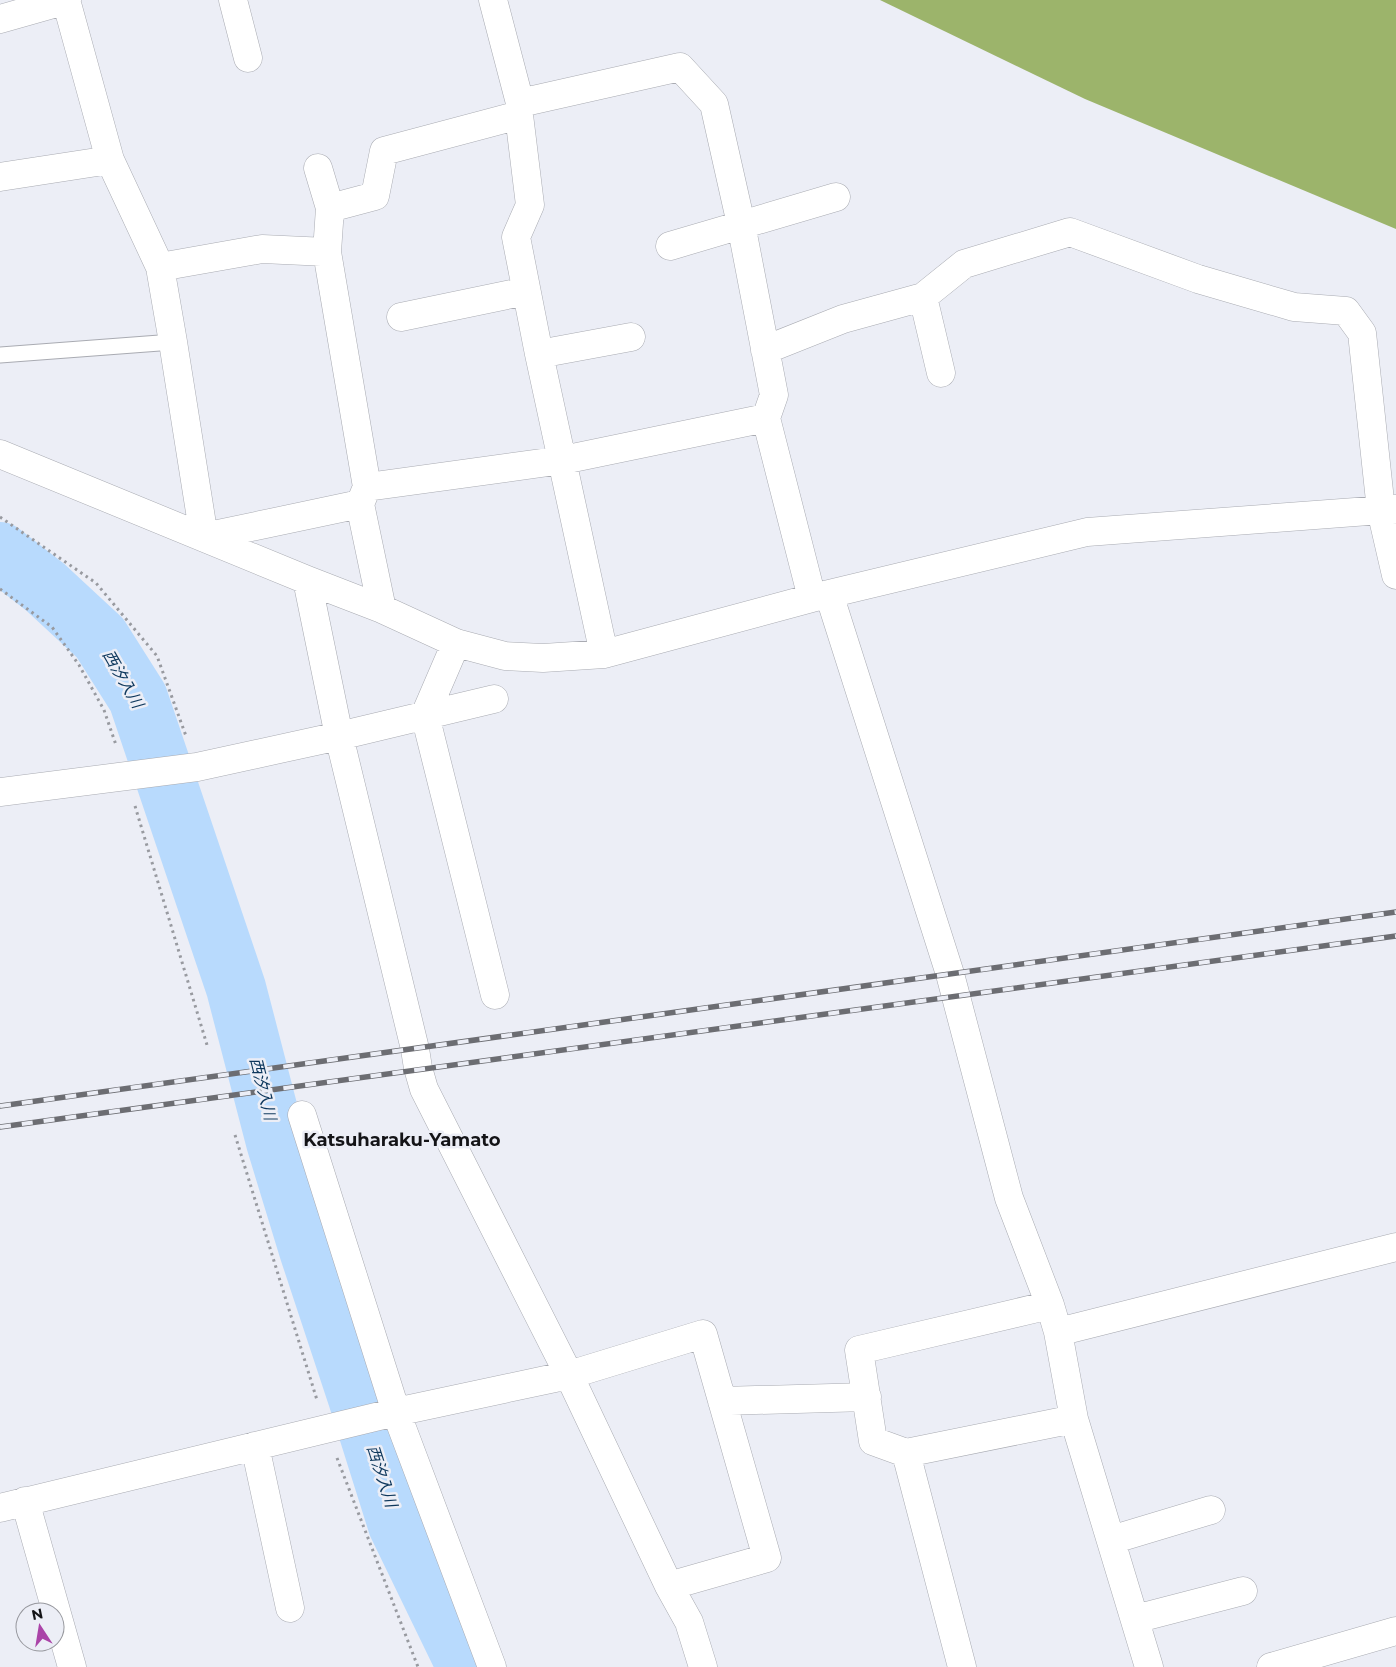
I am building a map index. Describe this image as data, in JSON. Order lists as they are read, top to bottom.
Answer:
{
  "districts": ["Katsuharaku-Yamato"],
  "water": ["西汐入川"],
  "north": "top"
}
